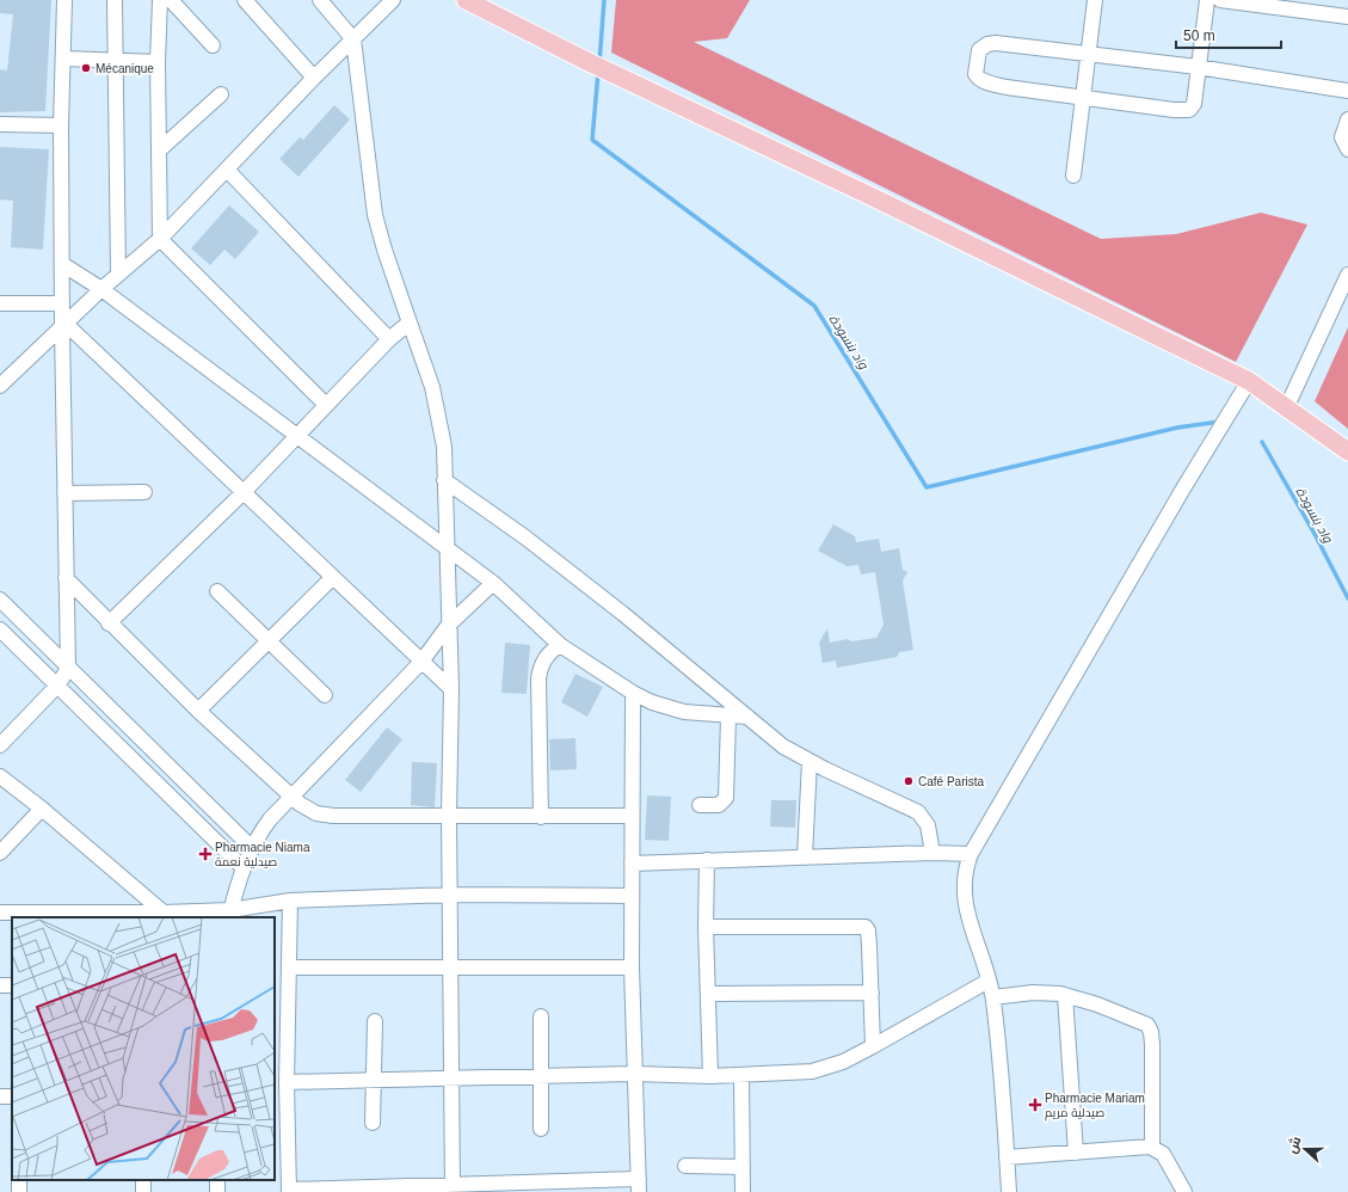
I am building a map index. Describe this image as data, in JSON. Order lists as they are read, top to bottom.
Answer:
{
  "water": ["واد بنسودة"],
  "places": {
    "other": ["Mécanique", "Café Parista"],
    "health": ["Pharmacie Niama صيدلية نعمة", "Pharmacie Mariam صيدلية مريم"]
  },
  "scale_bar": "50 m",
  "north": "left"
}
